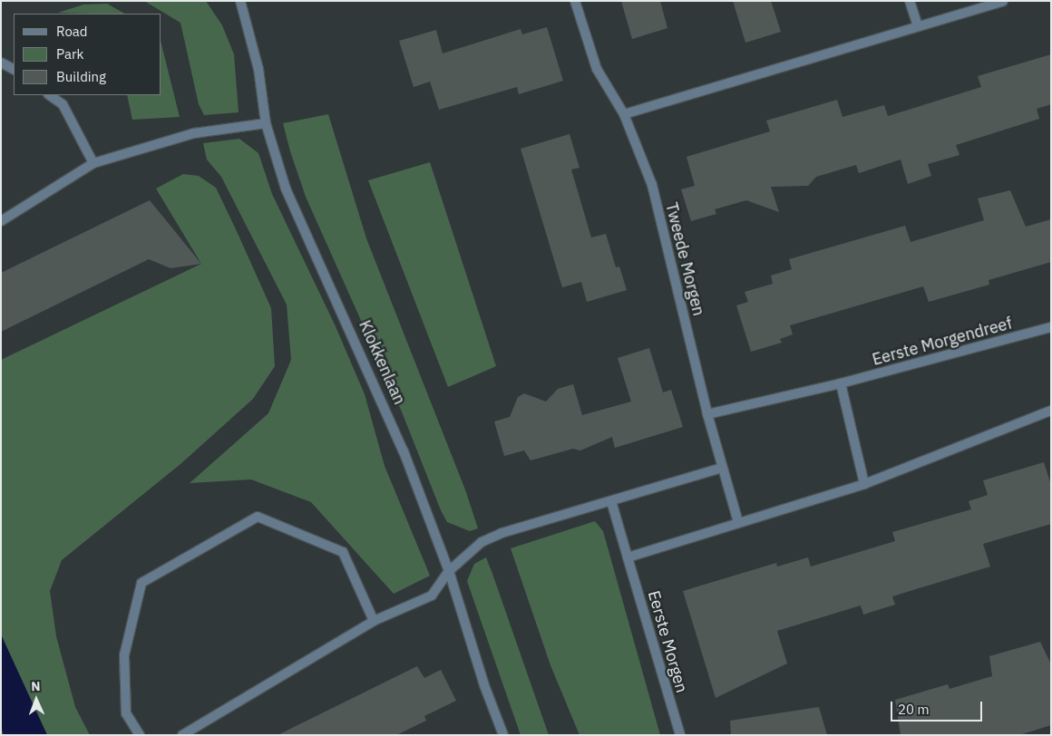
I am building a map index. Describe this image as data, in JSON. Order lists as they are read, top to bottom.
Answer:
{
  "streets": {
    "street": [
      "Tweede Morgen",
      "Eerste Morgendreef",
      "Klokkenlaan",
      "Eerste Morgen"
    ]
  },
  "crossings": [
    ["Tweede Morgen", "Eerste Morgendreef"]
  ],
  "legend": ["Road", "Park", "Building"],
  "scale_bar": "20 m",
  "north": "top"
}
